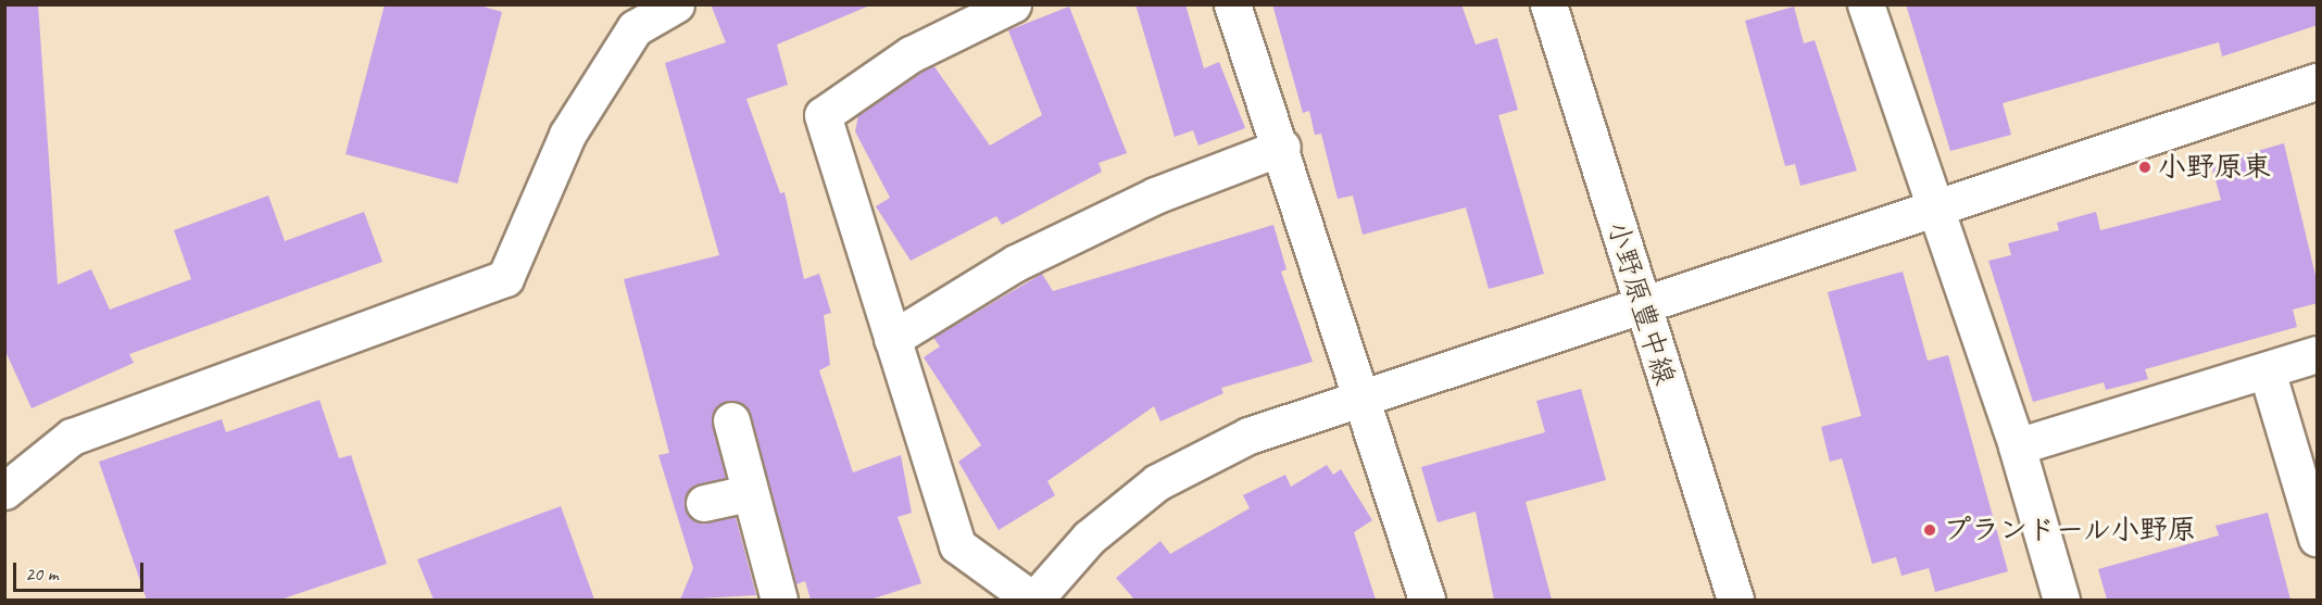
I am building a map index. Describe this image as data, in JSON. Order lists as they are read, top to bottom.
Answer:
{
  "streets": {
    "street": ["小野原豊中線"]
  },
  "places": ["小野原東", "プランドール小野原"],
  "scale_bar": "20 m"
}
